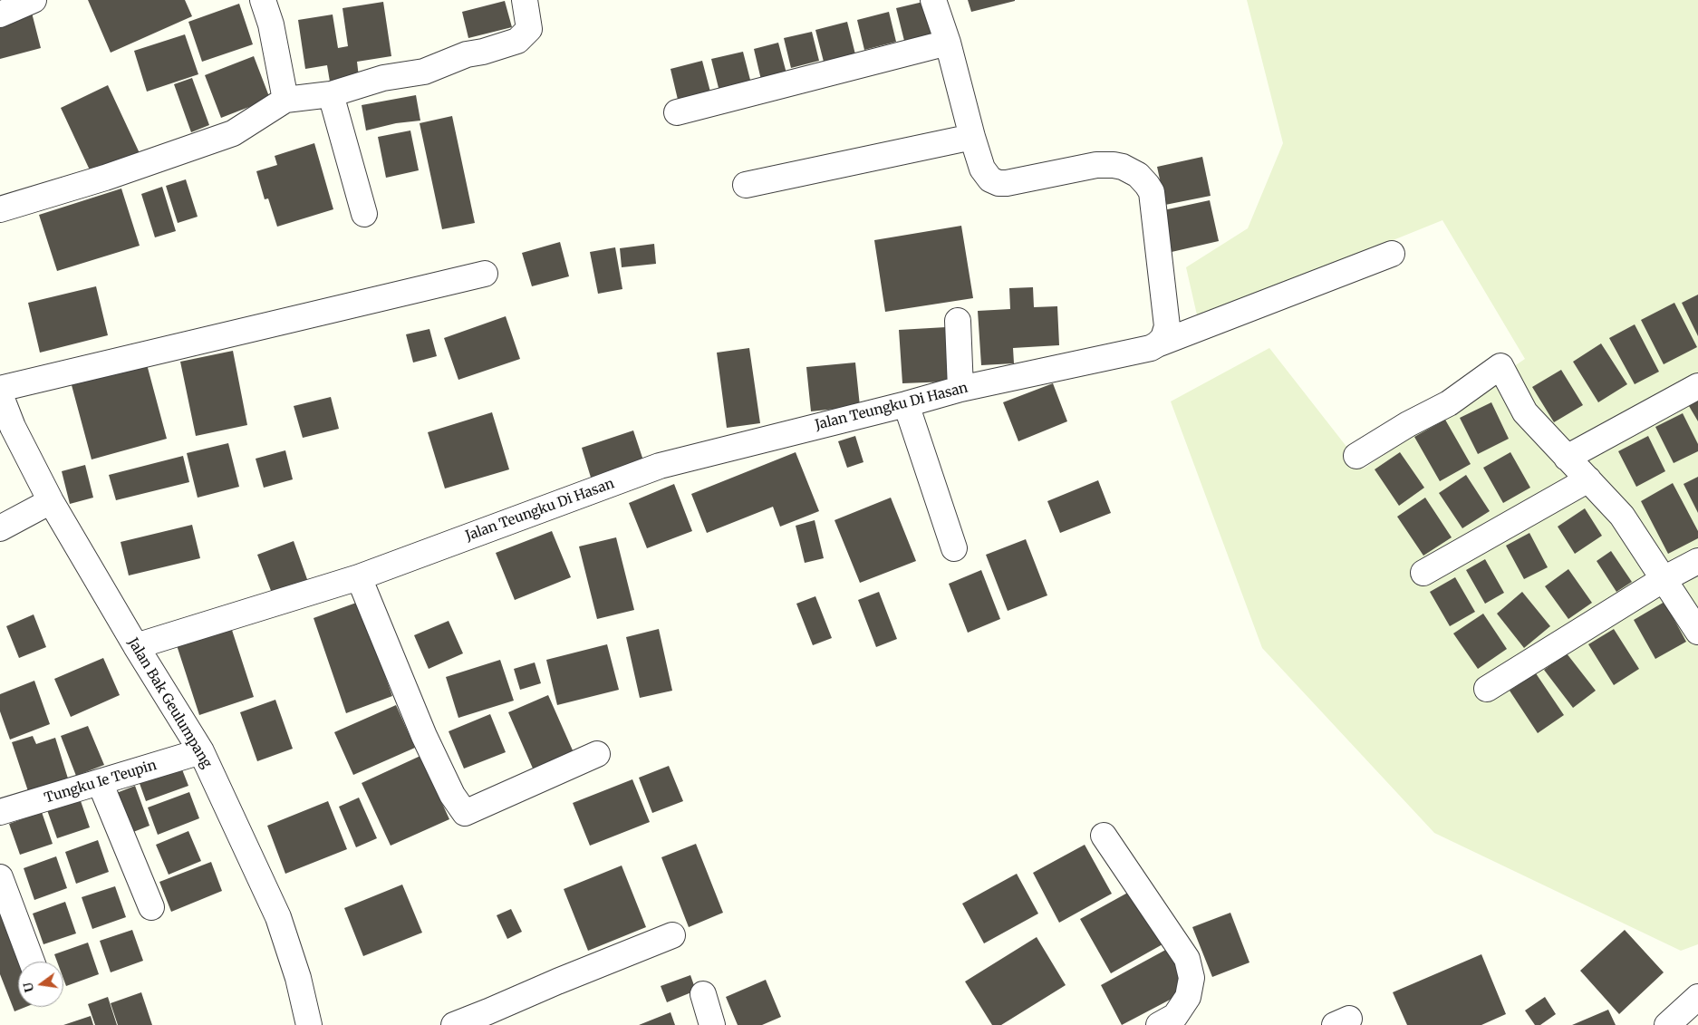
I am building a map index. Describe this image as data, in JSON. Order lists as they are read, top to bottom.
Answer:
{
  "streets": {
    "street": ["Jalan Teungku Di Hasan", "Jalan Bak Geulumpang", "Tungku Ie Teupin"]
  },
  "crossings": [
    ["Jalan Teungku Di Hasan", "Jalan Bak Geulumpang"],
    ["Jalan Bak Geulumpang", "Tungku Ie Teupin"]
  ],
  "north": "left"
}
